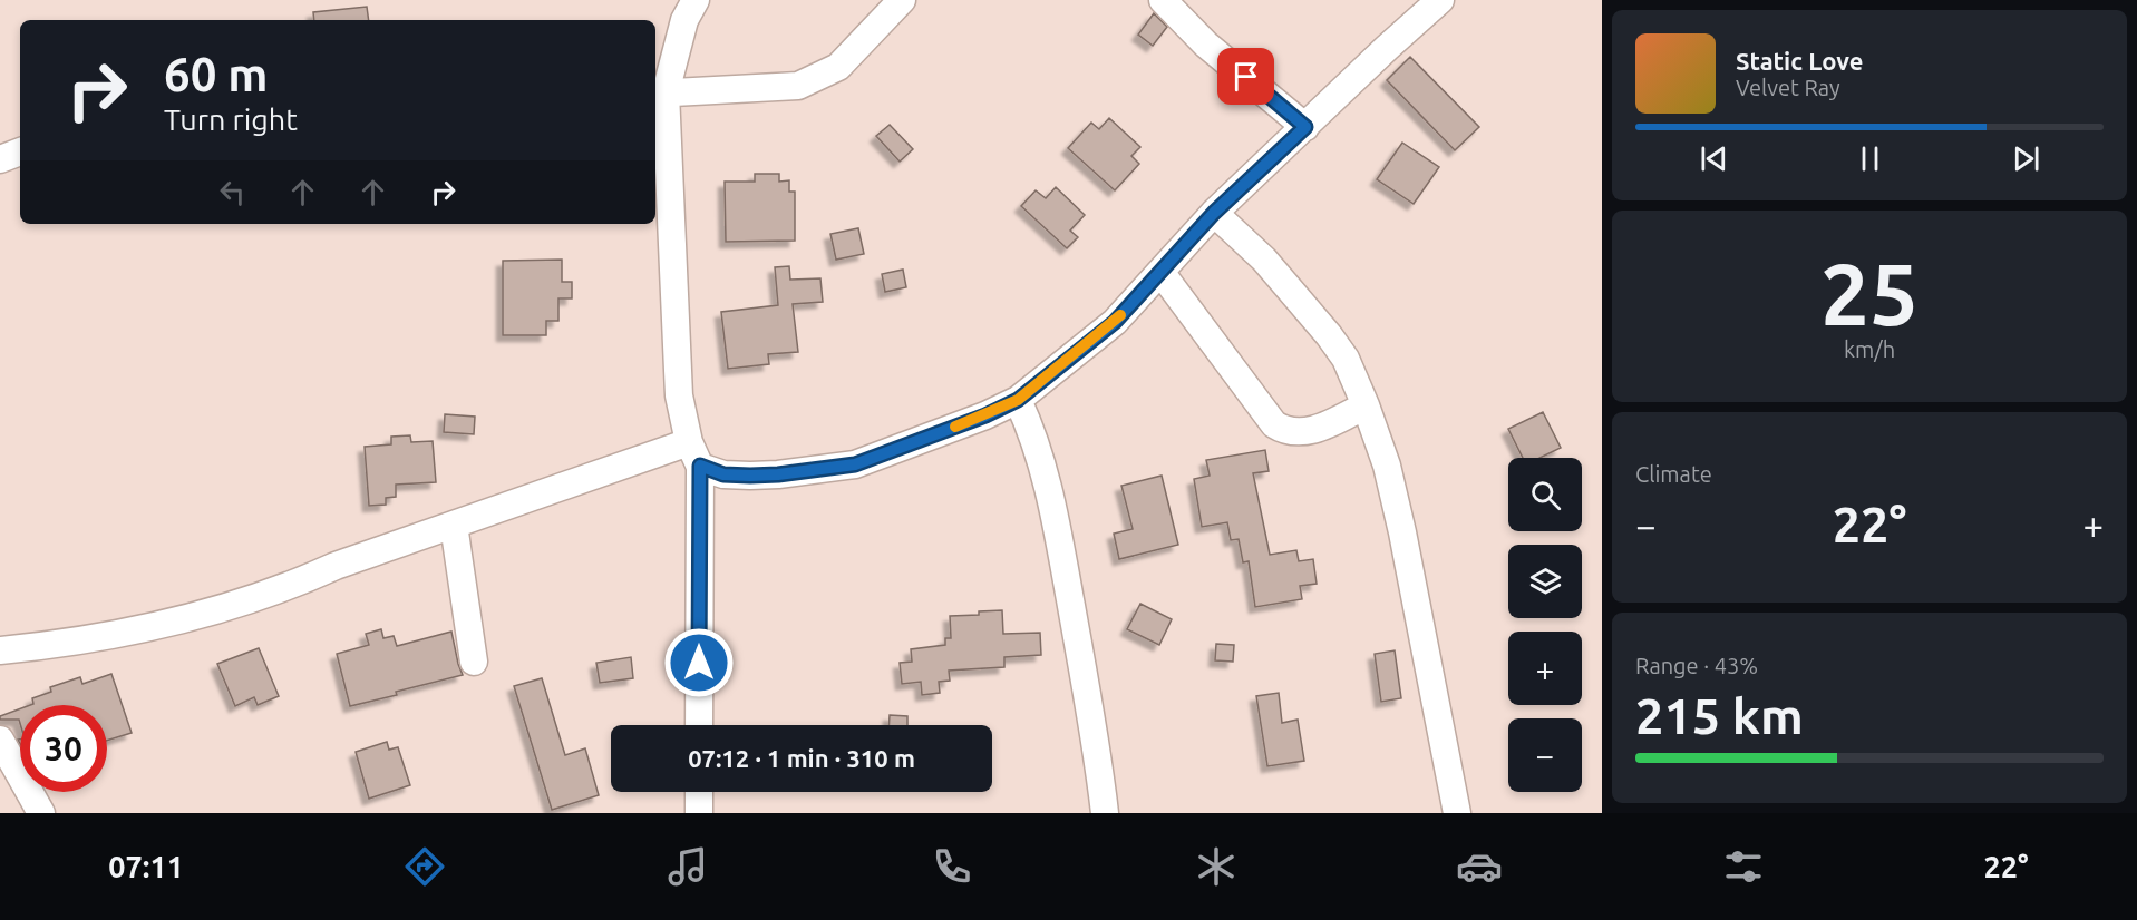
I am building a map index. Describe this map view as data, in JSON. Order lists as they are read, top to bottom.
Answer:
{
  "page": {
    "turn": ["60 m", "Turn right"],
    "song": ["Static Love", "Velvet Ray"],
    "tile": [
      ["25", "km/h"],
      "Climate",
      ["Range · 43%", "215 km"]
    ],
    "map_buttons": ["+", "−"],
    "heat": ["−", "22°", "+"],
    "limit": "30",
    "trip": "07:12 · 1 min · 310 m",
    "tabs": ["07:11", "22°"]
  }
}
